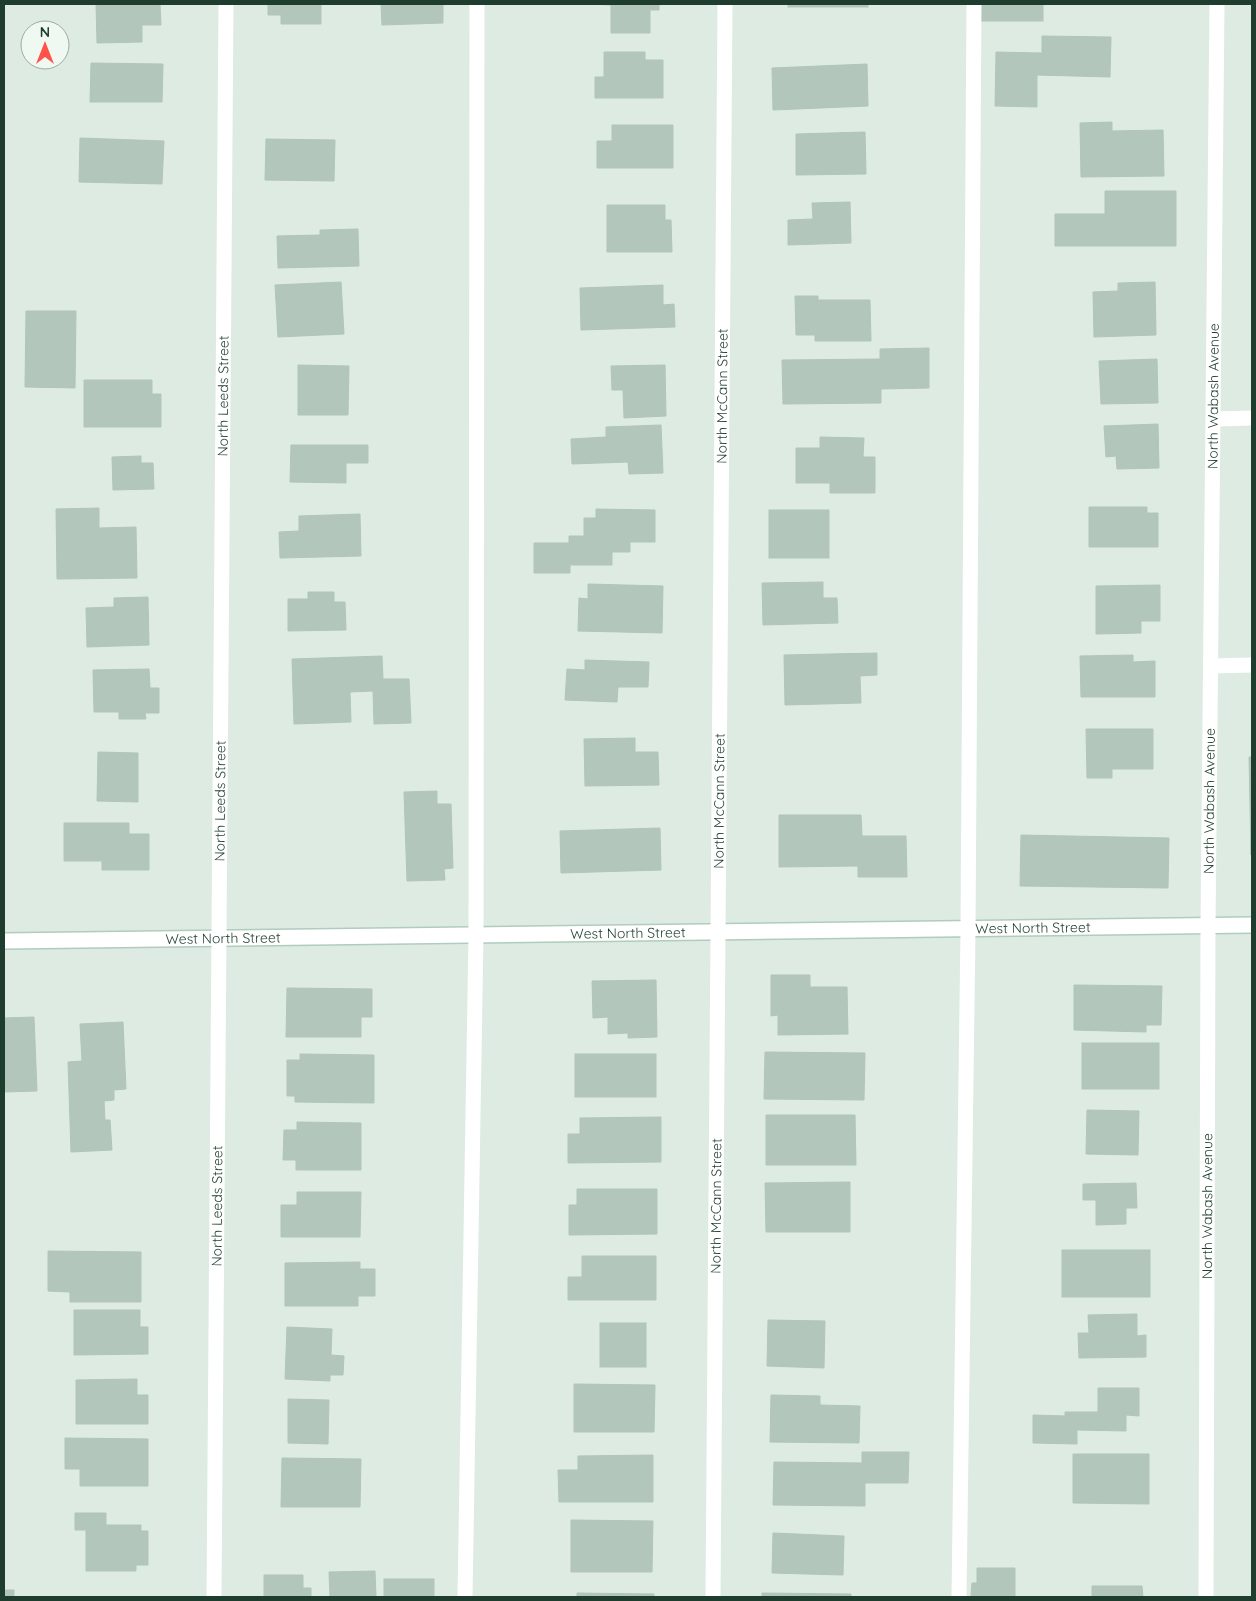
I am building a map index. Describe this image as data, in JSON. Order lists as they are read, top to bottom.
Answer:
{
  "streets": {
    "street": [
      "North Leeds Street",
      "North McCann Street",
      "North Wabash Avenue",
      "West North Street"
    ]
  },
  "crossings": [
    ["North Leeds Street", "West North Street"],
    ["North McCann Street", "West North Street"],
    ["North Wabash Avenue", "West North Street"]
  ],
  "north": "top"
}
